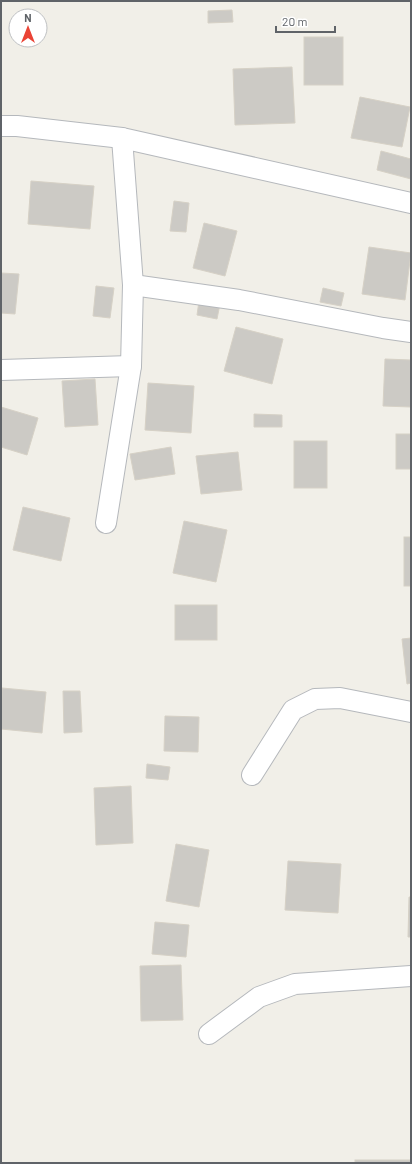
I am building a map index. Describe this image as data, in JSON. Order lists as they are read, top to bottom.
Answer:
{
  "scale_bar": "20 m",
  "north": "top"
}
